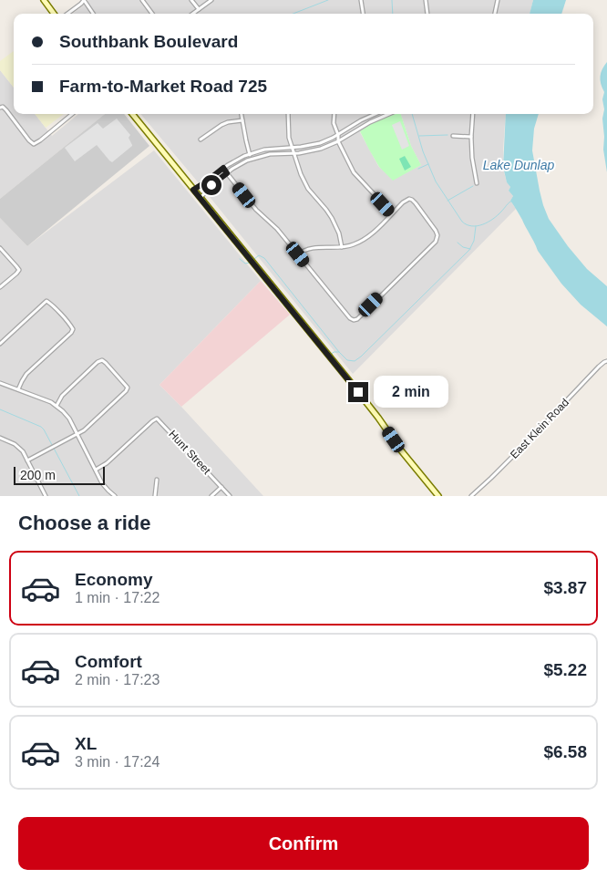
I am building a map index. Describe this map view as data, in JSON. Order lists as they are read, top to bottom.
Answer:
{
  "streets": {
    "street": ["East Klein Road", "Hunt Street"]
  },
  "water": ["Lake Dunlap"],
  "scale_bar": "200 m",
  "page": {
    "banner": ["Southbank Boulevard", "Farm-to-Market Road 725"],
    "bubble": "2 min",
    "scale": "200 m",
    "heading": "Choose a ride",
    "list": [
      {
        "name": "Economy",
        "note": "1 min · 17:22",
        "value": "$3.87"
      },
      {
        "name": "Comfort",
        "note": "2 min · 17:23",
        "value": "$5.22"
      },
      {
        "name": "XL",
        "note": "3 min · 17:24",
        "value": "$6.58"
      }
    ],
    "buttons": "Confirm"
  }
}
